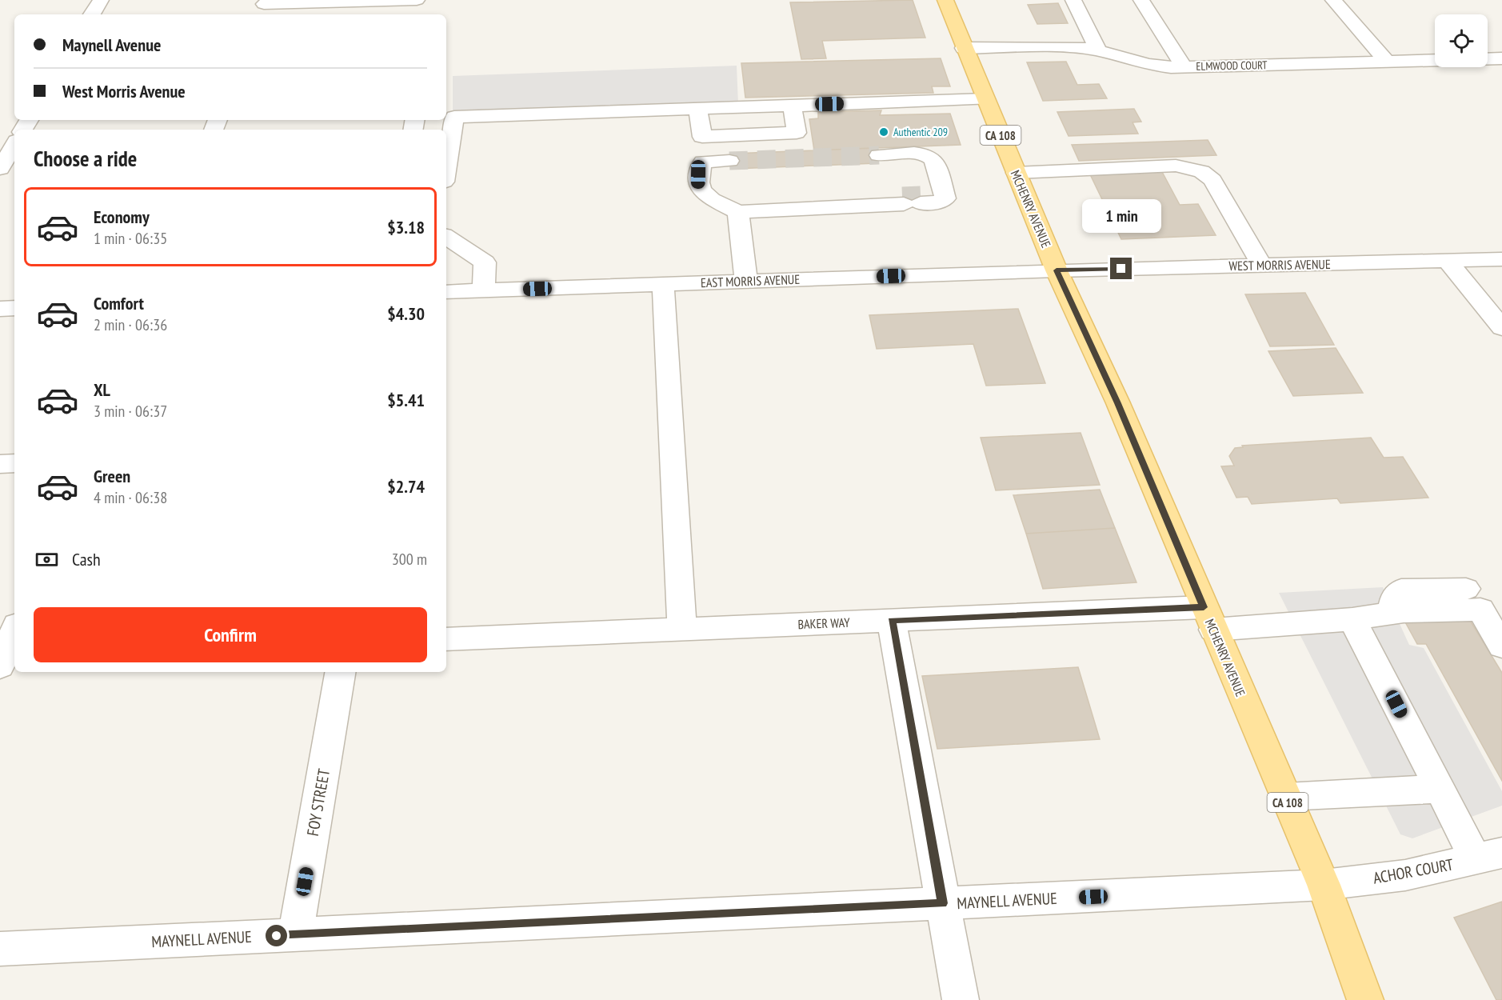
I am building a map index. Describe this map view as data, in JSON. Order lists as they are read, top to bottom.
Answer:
{
  "streets": {
    "main road": ["CA 108", "MCHENRY AVENUE"],
    "street": [
      "ELMWOOD COURT",
      "WEST MORRIS AVENUE",
      "EAST MORRIS AVENUE",
      "BAKER WAY",
      "FOY STREET",
      "ACHOR COURT",
      "MAYNELL AVENUE"
    ]
  },
  "crossings": [
    ["ELMWOOD COURT", "MCHENRY AVENUE"],
    ["MCHENRY AVENUE", "WEST MORRIS AVENUE"],
    ["MCHENRY AVENUE", "EAST MORRIS AVENUE"],
    ["MCHENRY AVENUE", "BAKER WAY"],
    ["MCHENRY AVENUE", "ACHOR COURT"],
    ["MCHENRY AVENUE", "MAYNELL AVENUE"],
    ["WEST MORRIS AVENUE", "EAST MORRIS AVENUE"],
    ["FOY STREET", "MAYNELL AVENUE"],
    ["ACHOR COURT", "MAYNELL AVENUE"]
  ],
  "places": ["Authentic 209"],
  "page": {
    "banner": ["Maynell Avenue", "West Morris Avenue"],
    "heading": "Choose a ride",
    "list": [
      {
        "name": "Economy",
        "note": "1 min · 06:35",
        "value": "$3.18"
      },
      {
        "name": "Comfort",
        "note": "2 min · 06:36",
        "value": "$4.30"
      },
      {
        "name": "XL",
        "note": "3 min · 06:37",
        "value": "$5.41"
      },
      {
        "name": "Green",
        "note": "4 min · 06:38",
        "value": "$2.74"
      }
    ],
    "bubble": "1 min",
    "pay": ["Cash", "300 m"],
    "buttons": "Confirm"
  }
}
